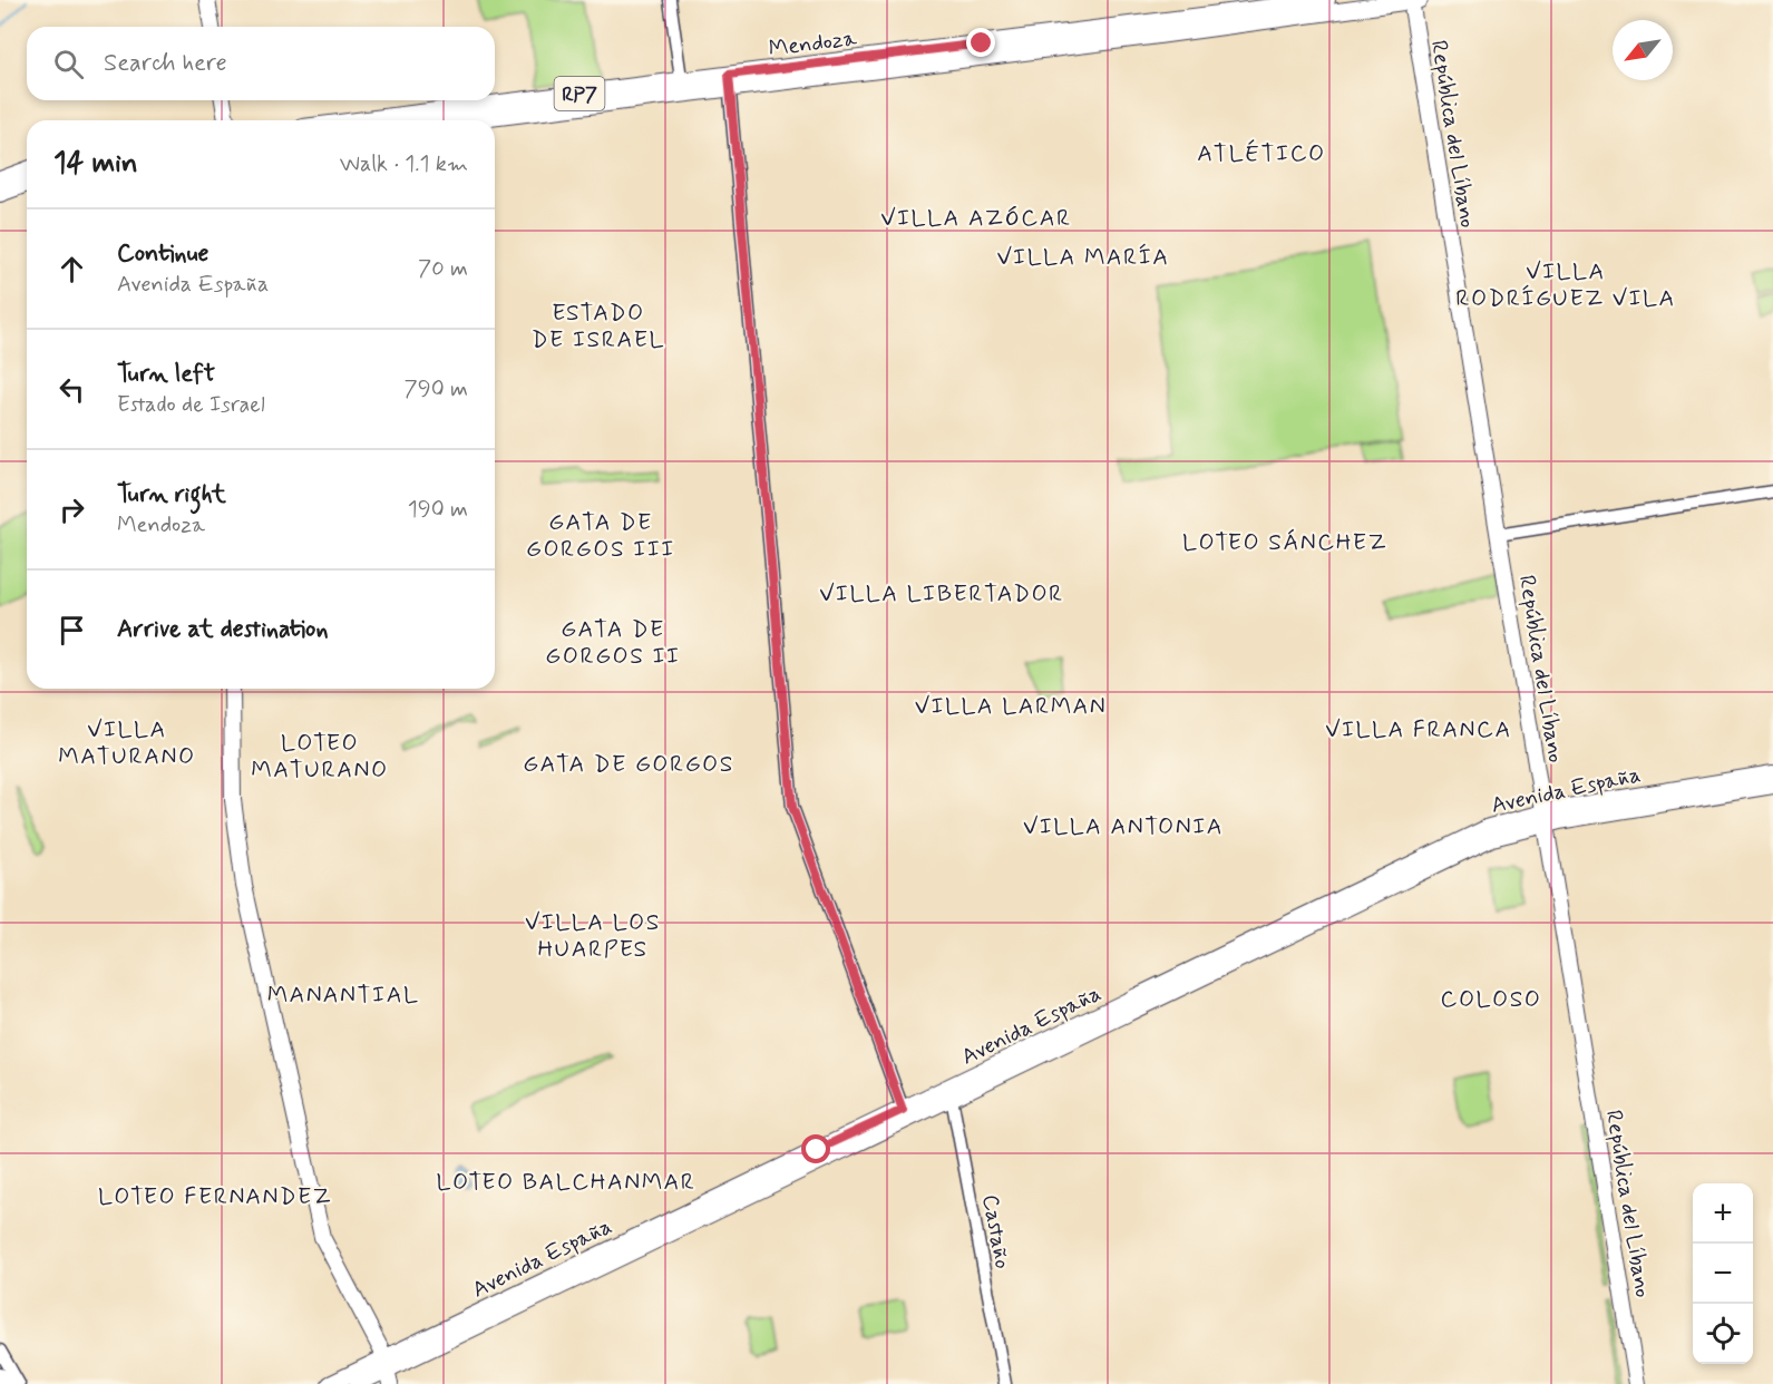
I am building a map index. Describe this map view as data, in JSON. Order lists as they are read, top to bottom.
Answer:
{
  "streets": {
    "main road": [
      "Mendoza",
      "RP7",
      "República del Líbano",
      "Avenida España"
    ],
    "street": ["Castaño"]
  },
  "crossings": [
    ["Mendoza", "República del Líbano"],
    ["República del Líbano", "Avenida España"],
    ["Avenida España", "Castaño"]
  ],
  "districts": [
    "ATLÉTICO",
    "VILLA AZÓCAR",
    "VILLA MARÍA",
    "VILLA RODRÍGUEZ VILA",
    "ESTADO DE ISRAEL",
    "GATA DE GORGOS III",
    "LOTEO SÁNCHEZ",
    "VILLA LIBERTADOR",
    "GATA DE GORGOS II",
    "VILLA LARMAN",
    "VILLA MATURANO",
    "VILLA FRANCA",
    "LOTEO MATURANO",
    "GATA DE GORGOS",
    "VILLA ANTONIA",
    "VILLA LOS HUARPES",
    "MANANTIAL",
    "COLOSO",
    "LOTEO BALCHANMAR",
    "LOTEO FERNANDEZ"
  ],
  "north": "bottom left",
  "page": {
    "search": "Search here",
    "heading": ["14 min", "Walk · 1.1 km"],
    "list": [
      ["Continue", "Avenida España", "70 m"],
      ["Turn left", "Estado de Israel", "790 m"],
      ["Turn right", "Mendoza", "190 m"],
      "Arrive at destination"
    ],
    "map_buttons": ["+", "−"]
  }
}
